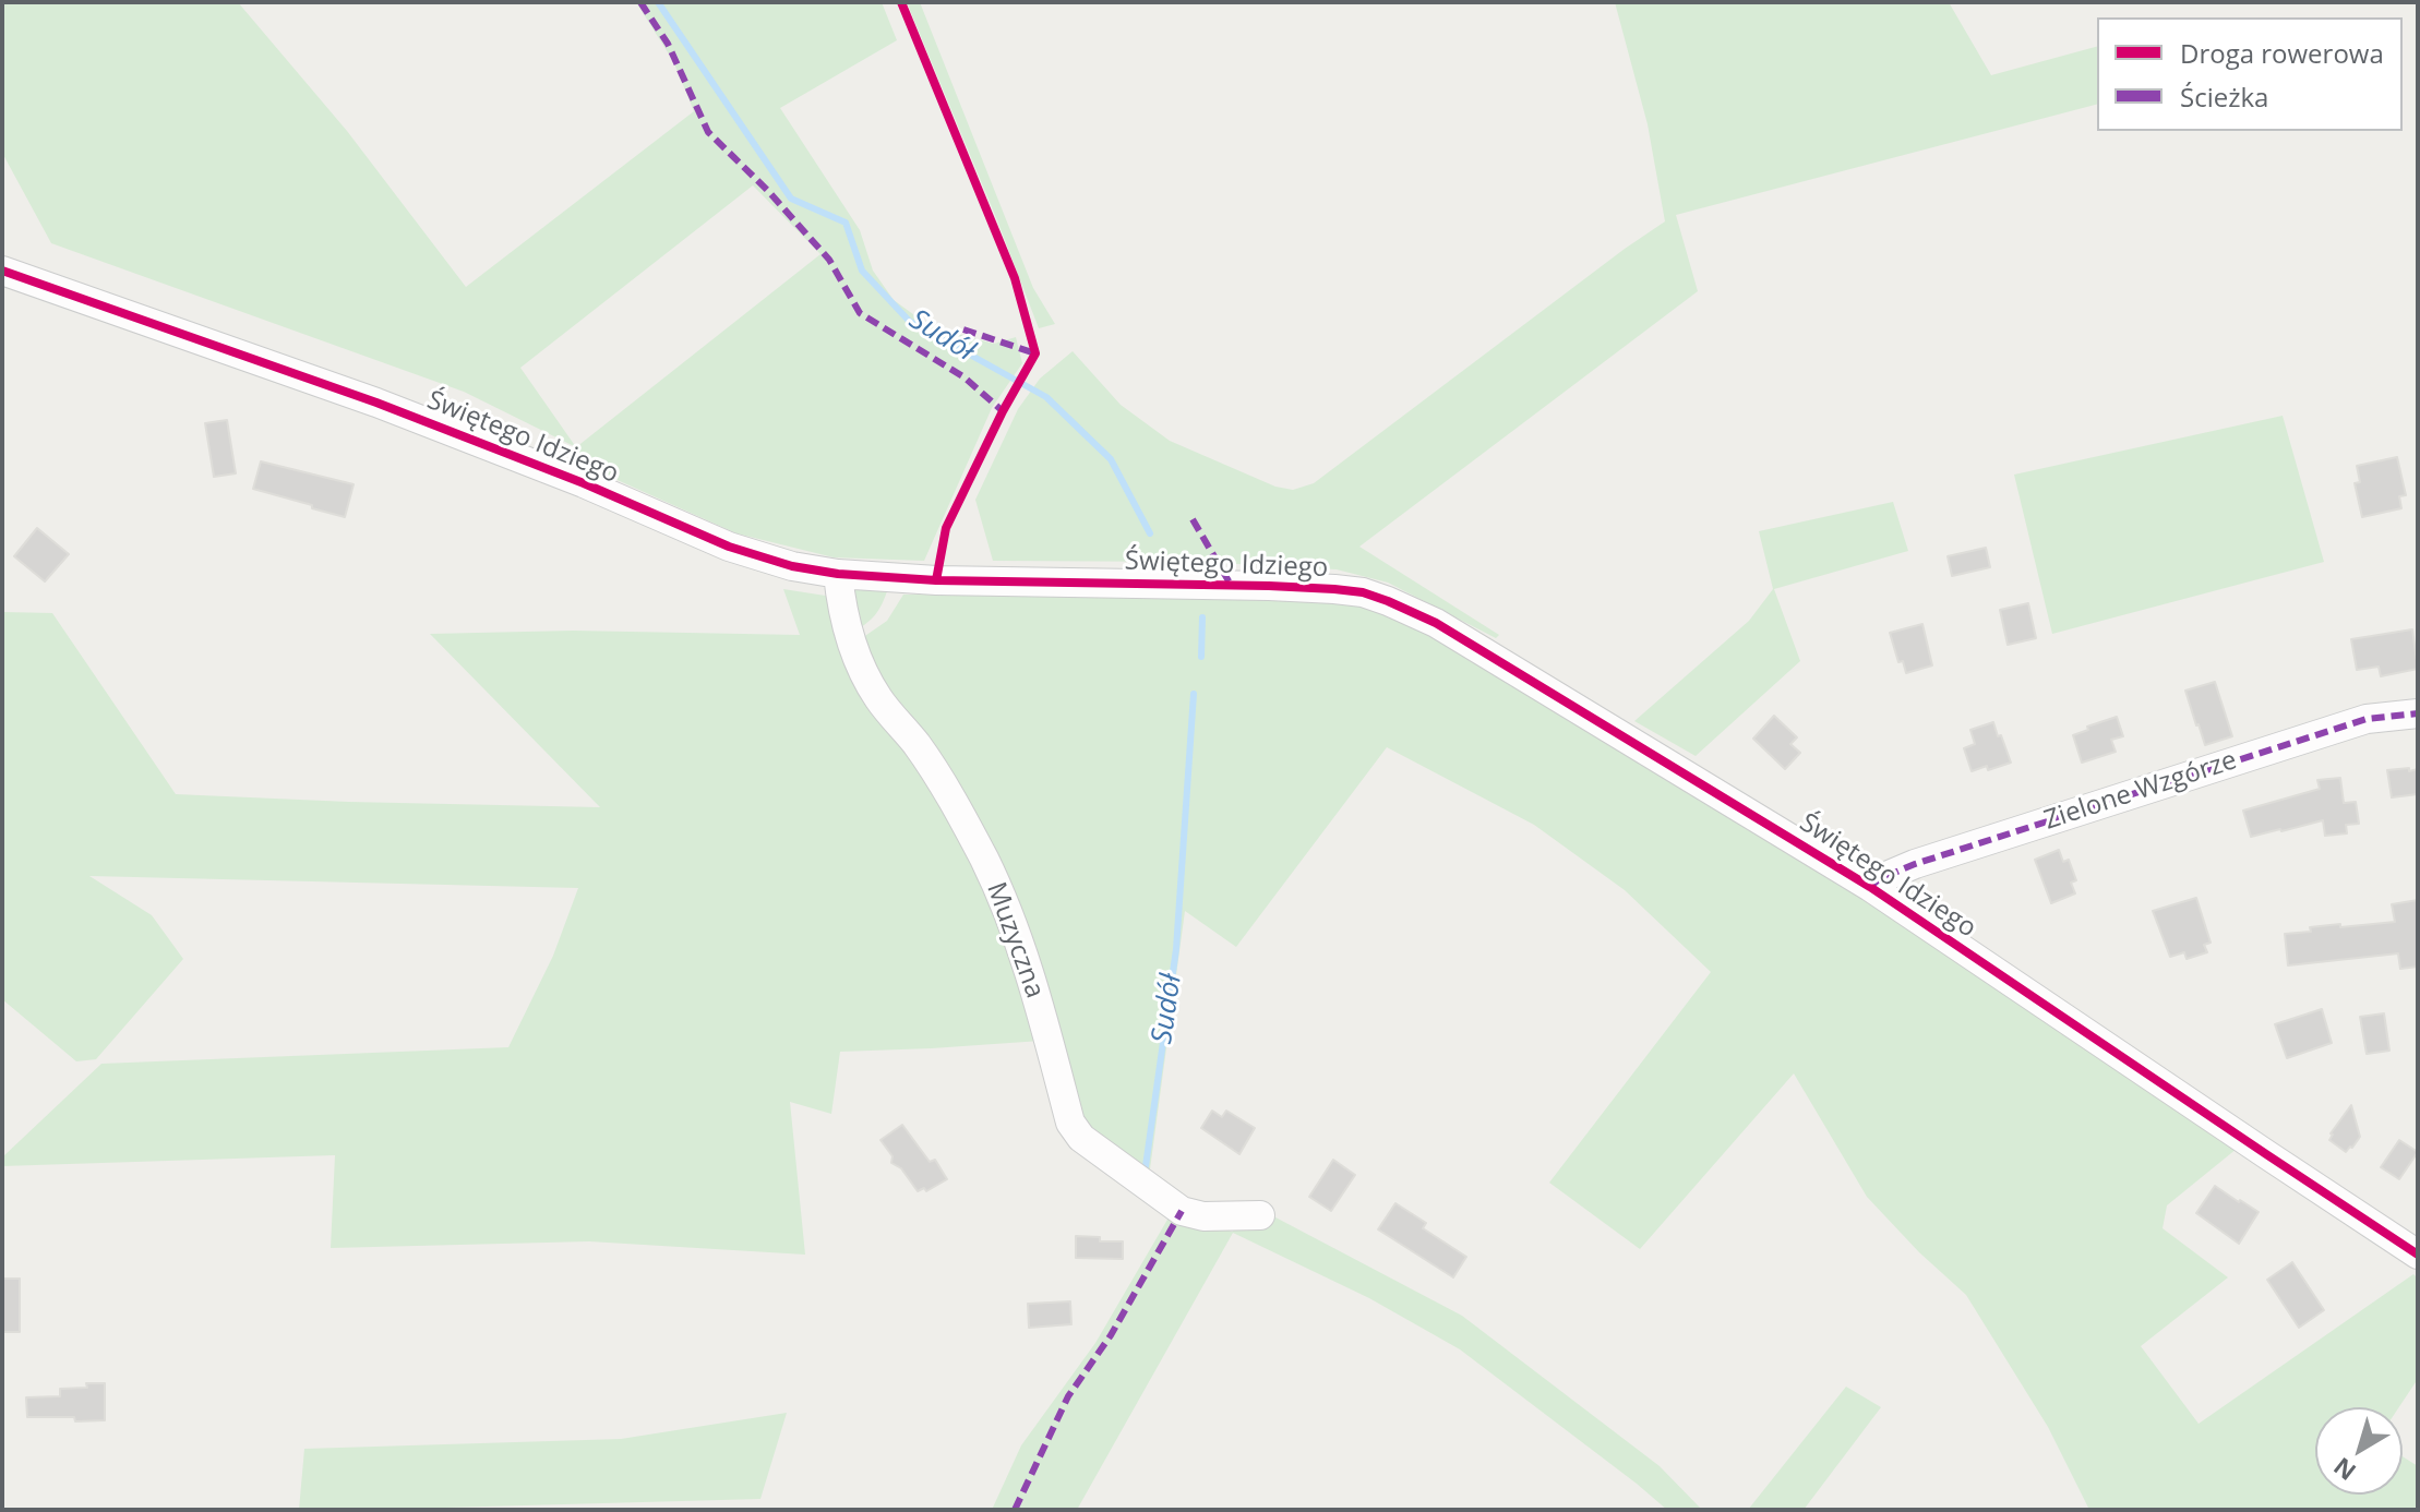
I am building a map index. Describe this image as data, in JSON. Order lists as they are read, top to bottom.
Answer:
{
  "streets": {
    "street": ["Świętego Idziego", "Zielone Wzgórze", "Muzyczna"]
  },
  "crossings": [
    ["Świętego Idziego", "Zielone Wzgórze"],
    ["Świętego Idziego", "Muzyczna"]
  ],
  "water": ["Sudół"],
  "legend": ["Droga rowerowa", "Ścieżka"],
  "north": "bottom left"
}
